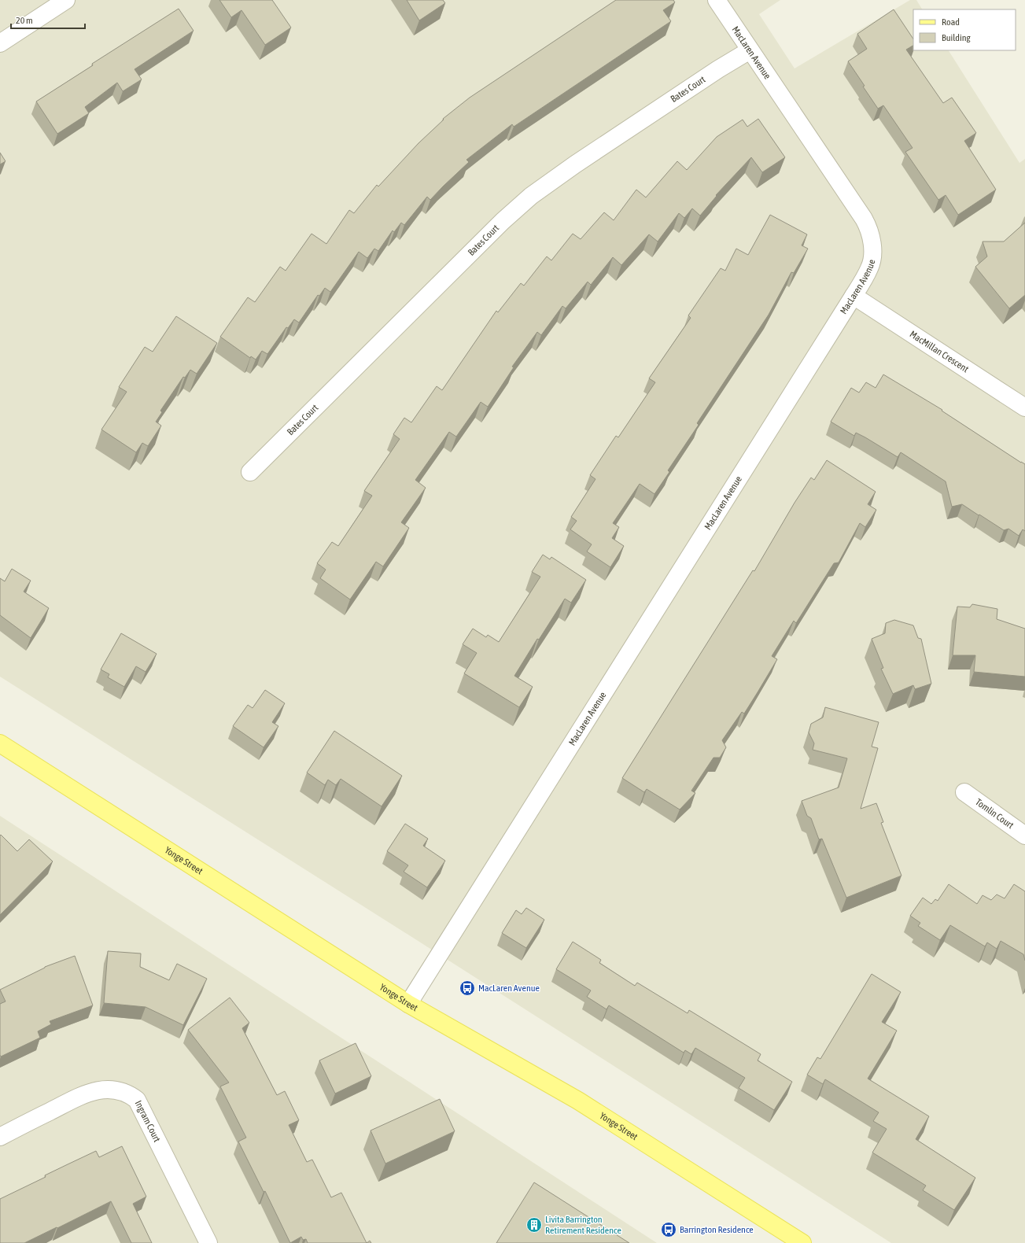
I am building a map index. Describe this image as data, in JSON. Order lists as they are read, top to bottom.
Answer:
{
  "streets": {
    "main road": ["Yonge Street"],
    "street": [
      "MacLaren Avenue",
      "Bates Court",
      "MacMillan Crescent",
      "Tomlin Court",
      "Ingram Court"
    ]
  },
  "crossings": [
    ["MacLaren Avenue", "Bates Court"],
    ["MacLaren Avenue", "MacMillan Crescent"],
    ["MacLaren Avenue", "Yonge Street"]
  ],
  "places": {
    "bus stop": ["MacLaren Avenue", "Barrington Residence"],
    "building": ["Livita Barrington Retirement Residence"]
  },
  "legend": ["Road", "Building"],
  "scale_bar": "20 m"
}
